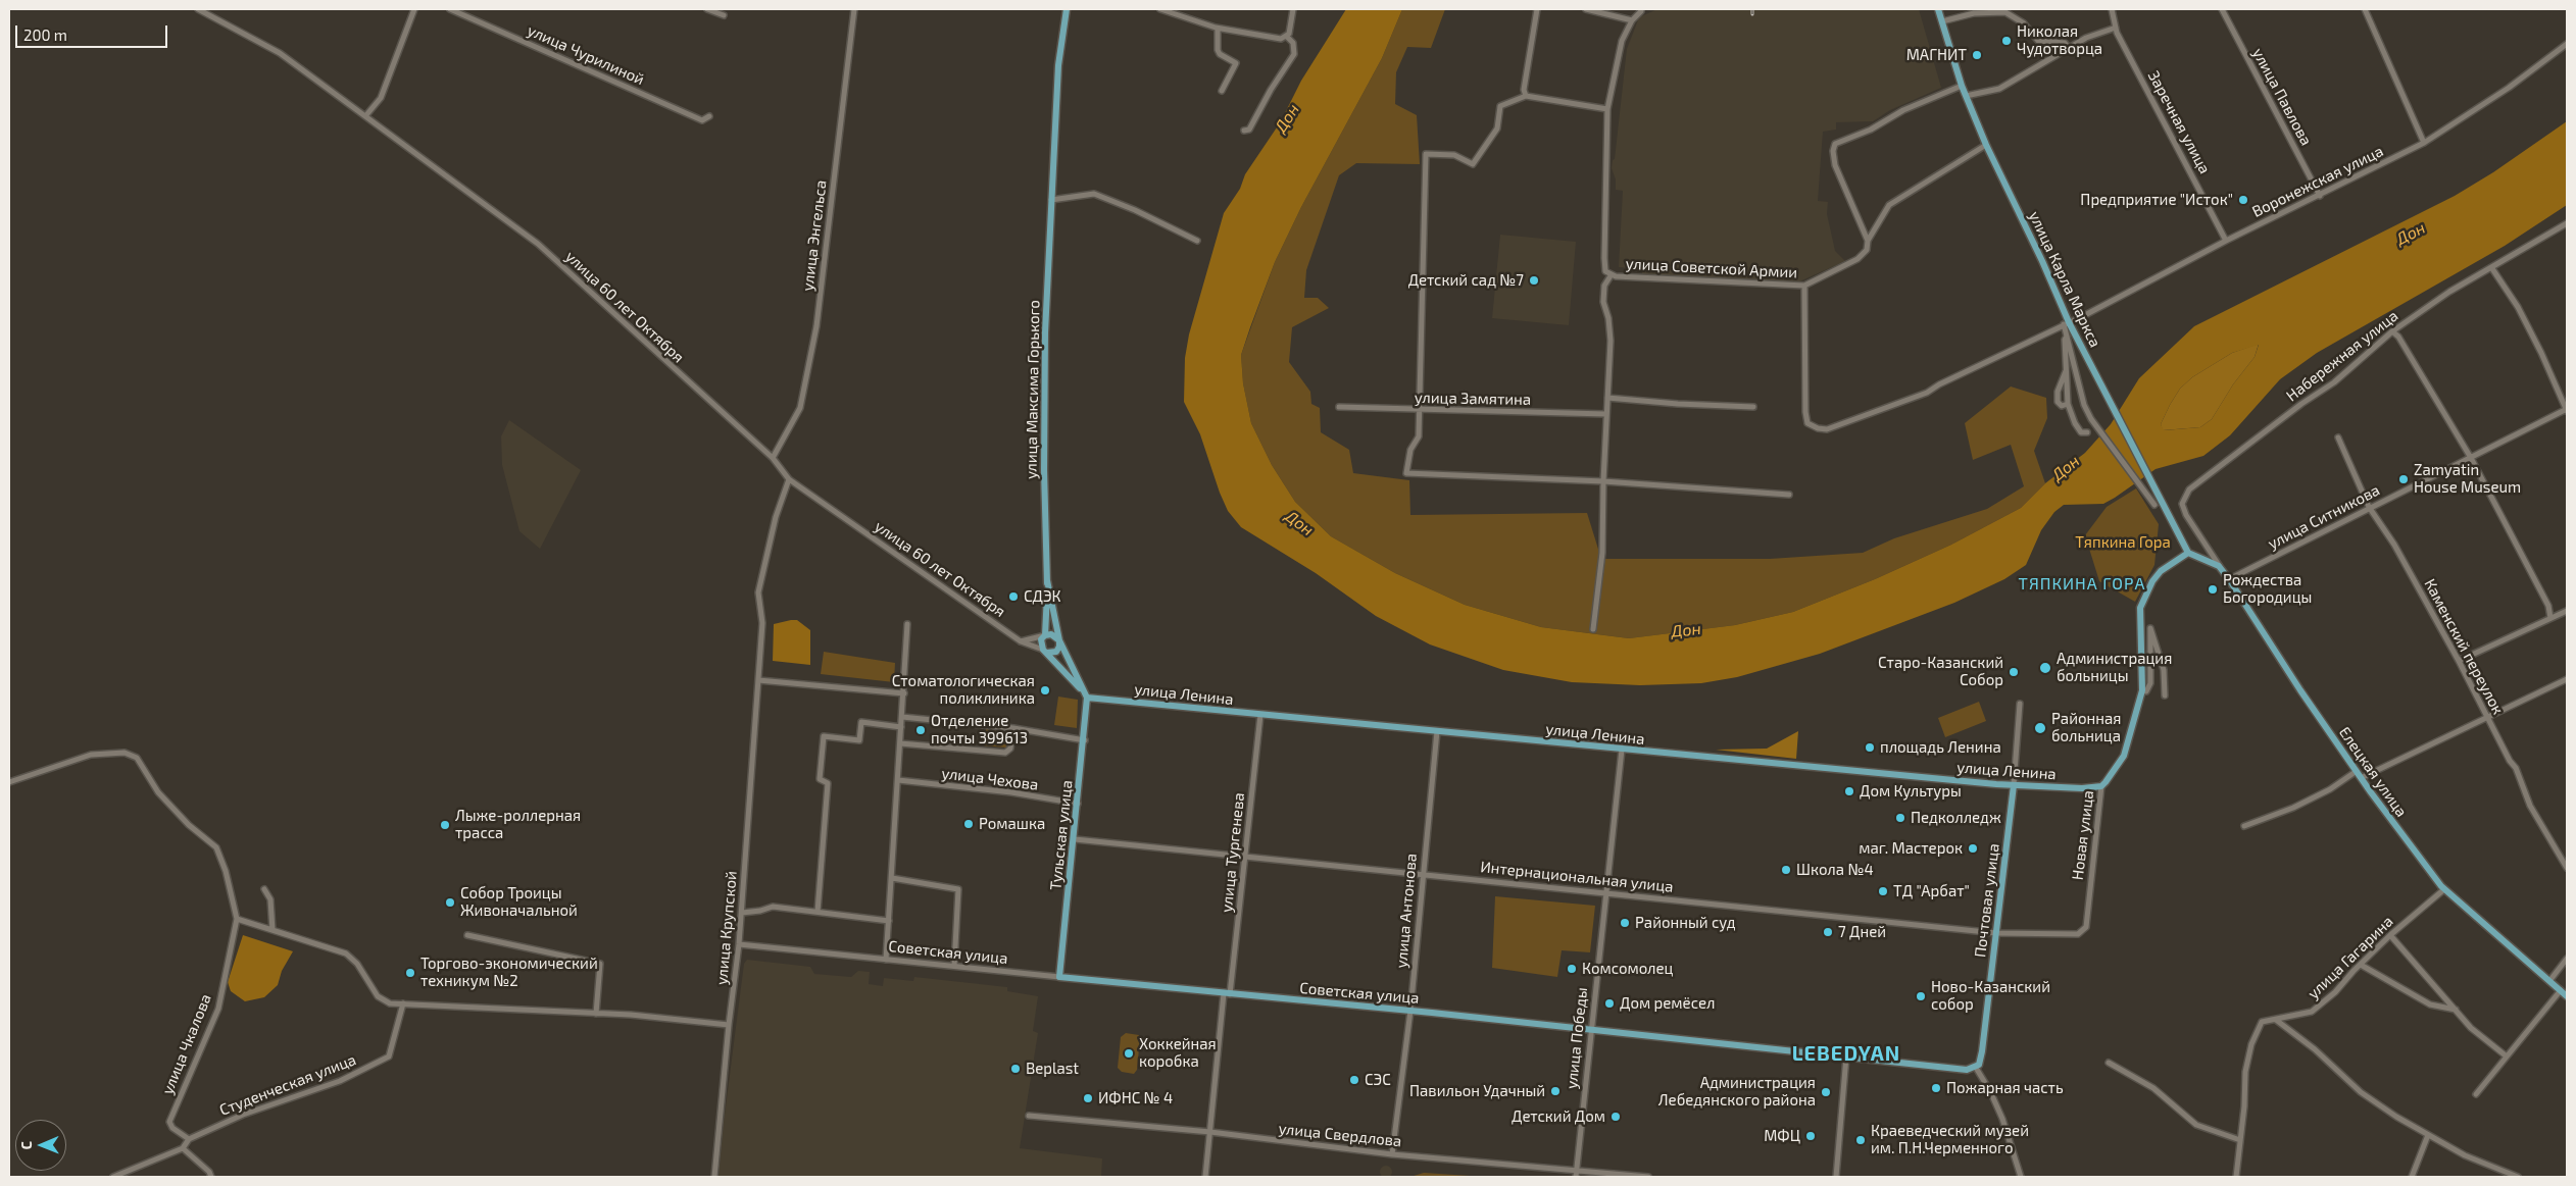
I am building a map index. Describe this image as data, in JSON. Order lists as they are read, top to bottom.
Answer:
{
  "streets": {
    "main road": [
      "улица Карла Маркса",
      "улица Максима Горького",
      "улица Ленина",
      "Елецкая улица",
      "Тульская улица",
      "Новая улица",
      "Почтовая улица",
      "Советская улица"
    ],
    "street": [
      "улица Чурилиной",
      "улица Павлова",
      "Заречная улица",
      "Воронежская улица",
      "улица Энгельса",
      "улица Советской Армии",
      "улица 60 лет Октября",
      "Набережная улица",
      "улица Замятина",
      "улица Ситникова",
      "Каменский переулок",
      "улица Чехова",
      "улица Тургенева",
      "Интернациональная улица",
      "улица Антонова",
      "улица Крупской",
      "улица Гагарина",
      "улица Победы",
      "улица Чкалова",
      "Студенческая улица",
      "улица Свердлова"
    ]
  },
  "crossings": [
    ["улица Павлова", "Воронежская улица"],
    ["Заречная улица", "Воронежская улица"],
    ["Воронежская улица", "улица Советской Армии"],
    ["Воронежская улица", "улица Карла Маркса"],
    ["улица Энгельса", "улица 60 лет Октября"],
    ["улица Советской Армии", "улица Карла Маркса"],
    ["улица Карла Маркса", "Елецкая улица"],
    ["улица Карла Маркса", "Новая улица"],
    ["улица 60 лет Октября", "улица Максима Горького"],
    ["улица 60 лет Октября", "улица Крупской"],
    ["Набережная улица", "Елецкая улица"],
    ["улица Ситникова", "Каменский переулок"],
    ["улица Ситникова", "Елецкая улица"],
    ["улица Ленина", "Тульская улица"],
    ["улица Ленина", "Новая улица"],
    ["улица Ленина", "улица Тургенева"],
    ["улица Ленина", "Почтовая улица"],
    ["улица Ленина", "улица Антонова"],
    ["улица Ленина", "улица Победы"],
    ["Елецкая улица", "Новая улица"],
    ["Елецкая улица", "улица Гагарина"],
    ["улица Чехова", "Тульская улица"],
    ["Тульская улица", "Интернациональная улица"],
    ["Тульская улица", "Советская улица"],
    ["Новая улица", "Интернациональная улица"],
    ["улица Тургенева", "Интернациональная улица"],
    ["улица Тургенева", "Советская улица"],
    ["улица Тургенева", "улица Свердлова"],
    ["Интернациональная улица", "Почтовая улица"],
    ["Интернациональная улица", "улица Антонова"],
    ["Интернациональная улица", "улица Победы"],
    ["Почтовая улица", "Советская улица"],
    ["улица Антонова", "Советская улица"],
    ["улица Антонова", "улица Свердлова"],
    ["улица Крупской", "Советская улица"],
    ["Советская улица", "улица Победы"],
    ["улица Победы", "улица Свердлова"],
    ["улица Чкалова", "Студенческая улица"]
  ],
  "districts": ["ТЯПКИНА ГОРА", "LEBEDYAN"],
  "water": ["Дон"],
  "parks": ["Тяпкина Гора"],
  "places": [
    "Николая Чудотворца",
    "МАГНИТ",
    "Предприятие \"Исток\"",
    "Детский сад №7",
    "Zamyatin House Museum",
    "Рождества Богородицы",
    "СДЭК",
    "Администрация больницы",
    "Старо-Казанский Собор",
    "Стоматологическая поликлиника",
    "Районная больница",
    "Отделение почты 399613",
    "площадь Ленина",
    "Дом Культуры",
    "Педколледж",
    "Ромашка",
    "Лыже-роллерная трасса",
    "маг. Мастерок",
    "Школа №4",
    "ТД \"Арбат\"",
    "Собор Троицы Живоначальной",
    "Районный суд",
    "7 Дней",
    "Комсомолец",
    "Торгово-экономический техникум №2",
    "Ново-Казанский собор",
    "Дом ремёсел",
    "Хоккейная коробка",
    "Beplast",
    "СЭС",
    "Пожарная часть",
    "Павильон Удачный",
    "Администрация Лебедянского района",
    "ИФНС № 4",
    "Детский Дом",
    "МФЦ",
    "Краеведческий музей им. П.Н.Черменного"
  ],
  "scale_bar": "200 m",
  "north": "left"
}
